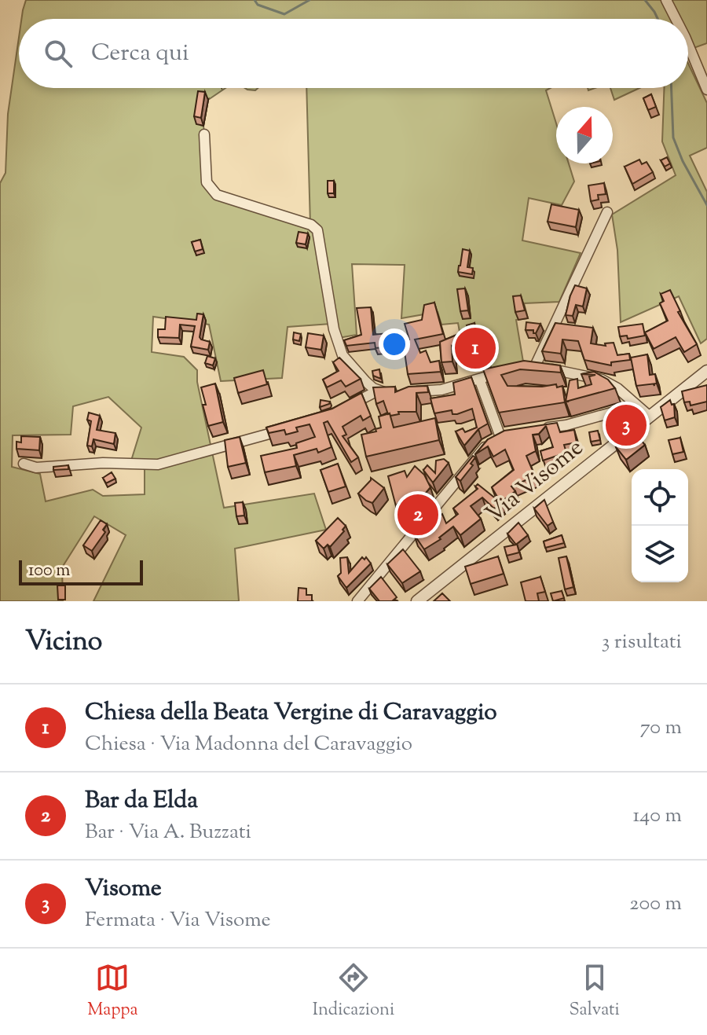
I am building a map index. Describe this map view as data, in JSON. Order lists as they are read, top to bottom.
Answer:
{
  "streets": {
    "street": ["Via Visome"]
  },
  "scale_bar": "100 m",
  "north": "top",
  "page": {
    "search": "Cerca qui",
    "pins": ["1", "3", "2"],
    "scale": "100 m",
    "heading": ["Vicino", "3 risultati"],
    "list": [
      {
        "mark": "1",
        "name": "Chiesa della Beata Vergine di Caravaggio",
        "note": "Chiesa · Via Madonna del Caravaggio",
        "value": "70 m"
      },
      {
        "mark": "2",
        "name": "Bar da Elda",
        "note": "Bar · Via A. Buzzati",
        "value": "140 m"
      },
      {
        "mark": "3",
        "name": "Visome",
        "note": "Fermata · Via Visome",
        "value": "200 m"
      }
    ],
    "nav": ["Mappa", "Indicazioni", "Salvati"]
  }
}
